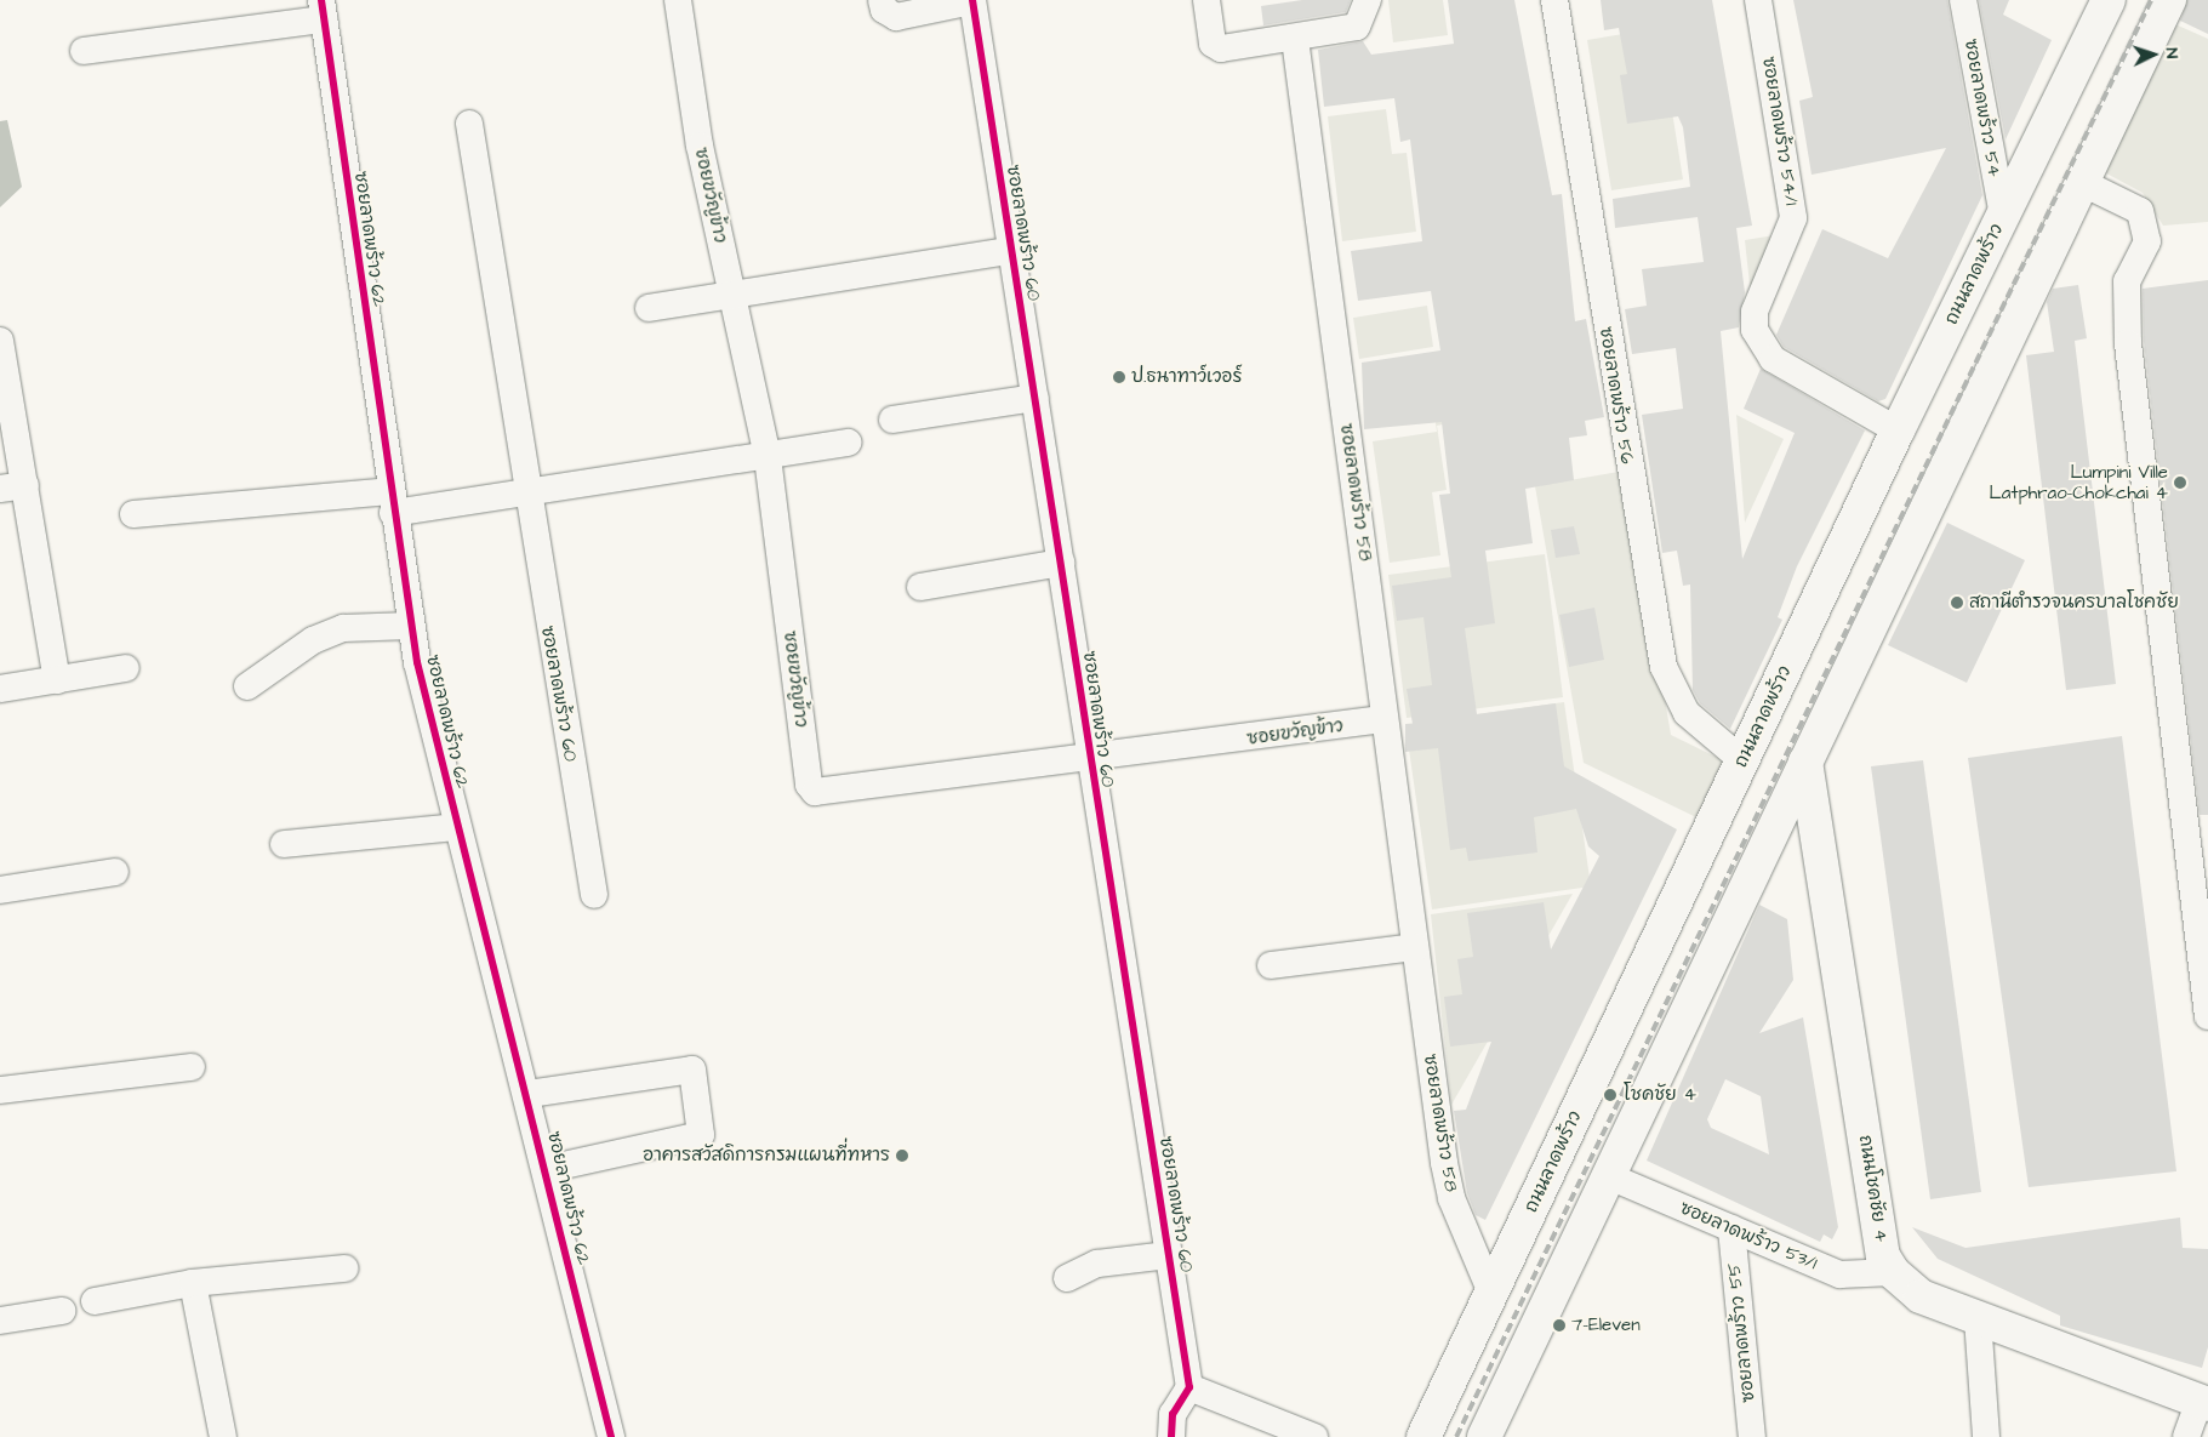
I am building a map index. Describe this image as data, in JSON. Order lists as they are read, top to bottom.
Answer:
{
  "streets": {
    "main road": ["ถนนลาดพร้าว", "ถนนโชคชัย 4"],
    "street": [
      "ซอยลาดพร้าว 54",
      "ซอยลาดพร้าว 54/1",
      "ซอยขวัญข้าว",
      "ซอยลาดพร้าว 60",
      "ซอยลาดพร้าว 62",
      "ซอยลาดพร้าว 56",
      "ซอยลาดพร้าว 58",
      "ซอยลาดพร้าว 53/1",
      "ซอยลาดพร้าว 55"
    ]
  },
  "crossings": [
    ["ซอยลาดพร้าว 54", "ถนนลาดพร้าว"],
    ["ซอยลาดพร้าว 54/1", "ถนนลาดพร้าว"],
    ["ซอยขวัญข้าว", "ซอยลาดพร้าว 60"],
    ["ซอยขวัญข้าว", "ซอยลาดพร้าว 58"],
    ["ถนนลาดพร้าว", "ซอยลาดพร้าว 56"],
    ["ถนนลาดพร้าว", "ซอยลาดพร้าว 58"],
    ["ถนนโชคชัย 4", "ซอยลาดพร้าว 53/1"],
    ["ซอยลาดพร้าว 53/1", "ซอยลาดพร้าว 55"]
  ],
  "places": [
    "ป.ธนาทาว์เวอร์",
    "Lumpini Ville Latphrao-Chokchai 4",
    "สถานีตำรวจนครบาลโชคชัย",
    "โชคชัย 4",
    "อาคารสวัสดิการกรมแผนที่ทหาร",
    "7-Eleven"
  ],
  "north": "right"
}
